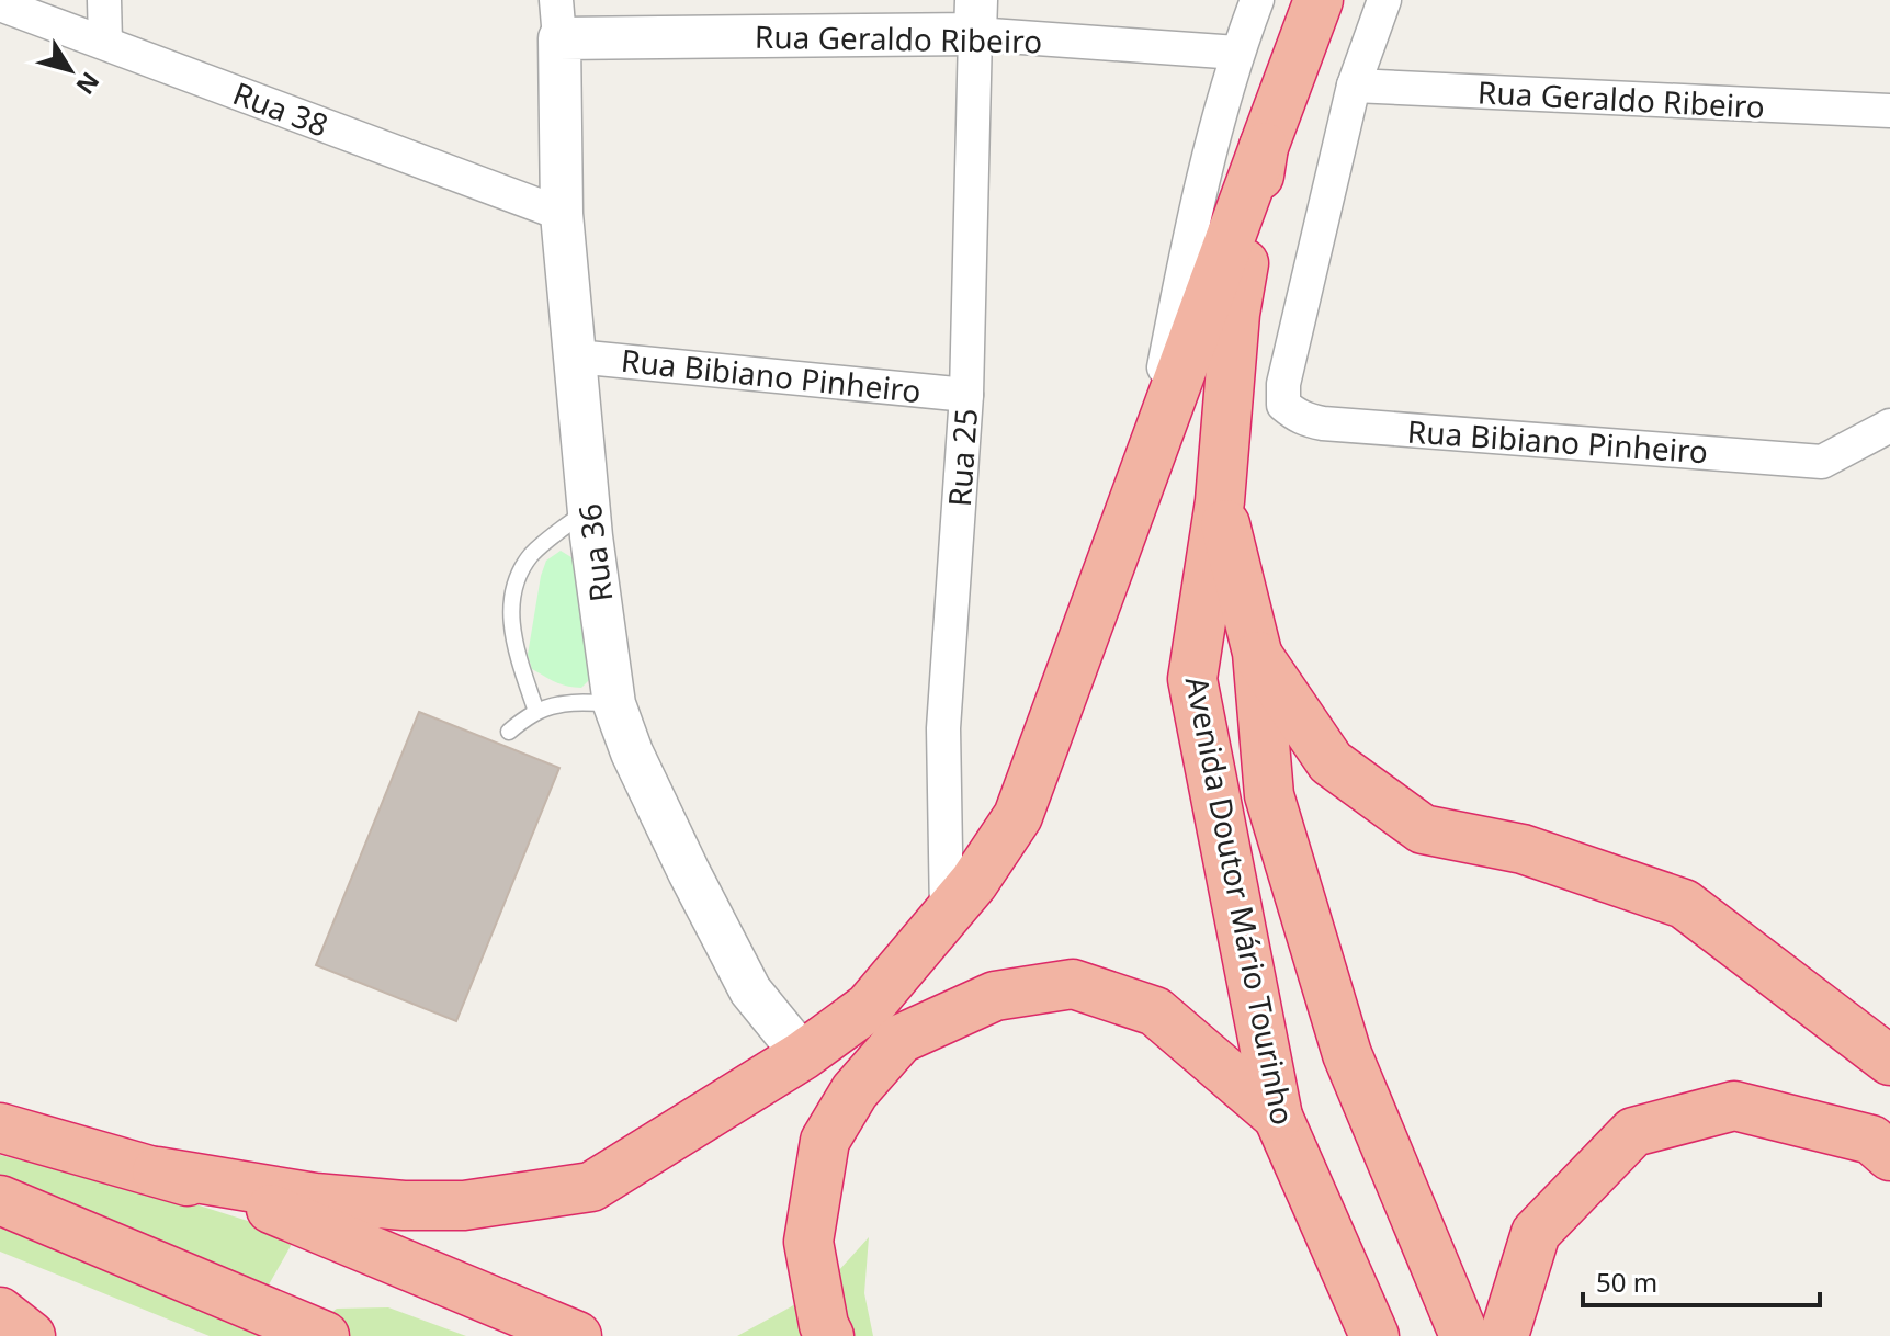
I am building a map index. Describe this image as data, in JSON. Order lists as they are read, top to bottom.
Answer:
{
  "streets": {
    "highway": ["Avenida Doutor Mário Tourinho"],
    "street": [
      "Rua Geraldo Ribeiro",
      "Rua 38",
      "Rua Bibiano Pinheiro",
      "Rua 25",
      "Rua 36"
    ]
  },
  "crossings": [
    ["Rua Geraldo Ribeiro", "Rua Bibiano Pinheiro"],
    ["Rua Geraldo Ribeiro", "Rua 25"],
    ["Rua Geraldo Ribeiro", "Rua 36"],
    ["Rua 38", "Rua 36"],
    ["Rua Bibiano Pinheiro", "Rua 25"],
    ["Rua Bibiano Pinheiro", "Rua 36"]
  ],
  "scale_bar": "50 m",
  "north": "bottom right"
}
